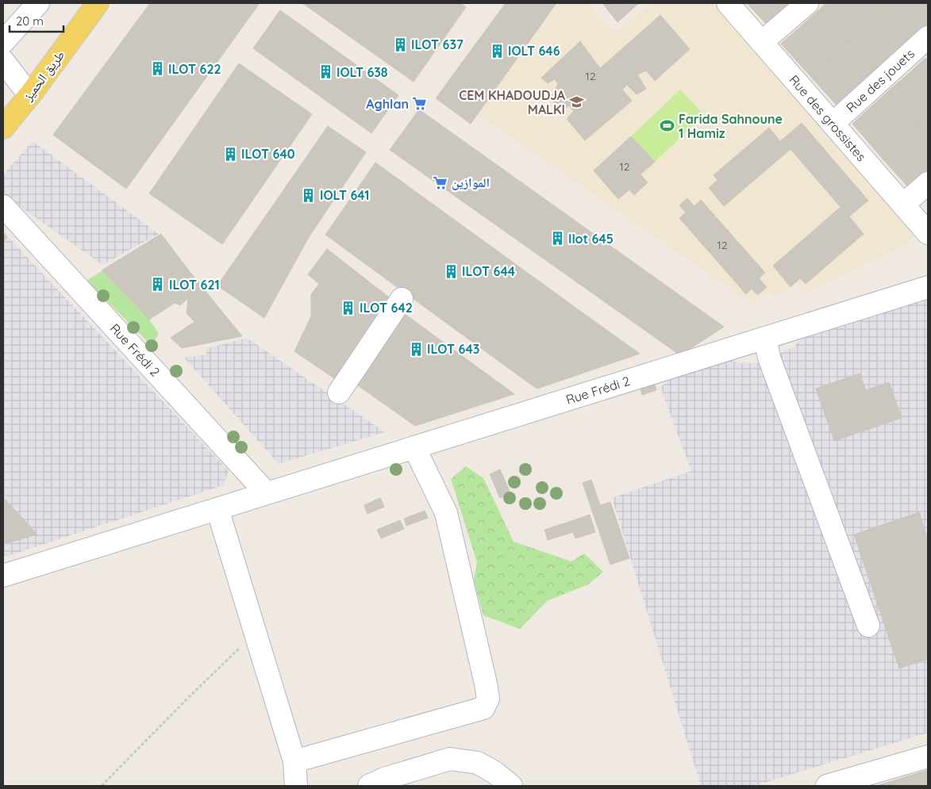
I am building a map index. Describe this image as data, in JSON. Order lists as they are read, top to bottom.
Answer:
{
  "streets": {
    "main road": ["طريق الحميز"],
    "street": ["Rue des jouets", "Rue des grossistes", "Rue Frédi 2"]
  },
  "crossings": [
    ["Rue des jouets", "Rue des grossistes"]
  ],
  "places": {
    "building": [
      "ILOT 637",
      "IOLT 646",
      "ILOT 622",
      "IOLT 638",
      "ILOT 640",
      "IOLT 641",
      "Ilot 645",
      "ILOT 644",
      "ILOT 621",
      "ILOT 642",
      "ILOT 643"
    ],
    "school or university": ["CEM KHADOUDJA MALKI"],
    "supermarket": ["Aghlan", "الموازين"],
    "sports": ["Farida Sahnoune 1 Hamiz"]
  },
  "house_numbers": ["12", "12", "12"],
  "scale_bar": "20 m"
}
